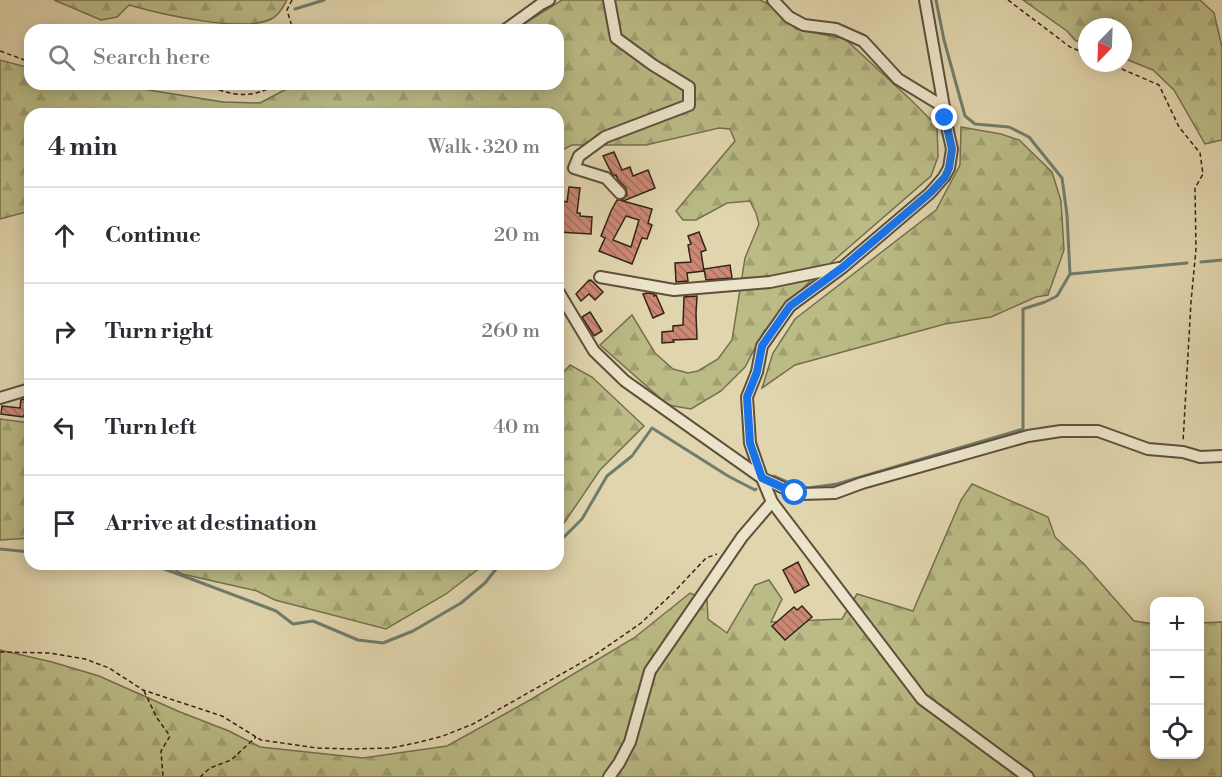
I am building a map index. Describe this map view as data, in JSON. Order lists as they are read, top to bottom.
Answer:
{
  "north": "bottom left",
  "page": {
    "search": "Search here",
    "heading": ["4 min", "Walk · 320 m"],
    "list": [
      ["Continue", "20 m"],
      ["Turn right", "260 m"],
      ["Turn left", "40 m"],
      "Arrive at destination"
    ],
    "map_buttons": ["+", "−"]
  }
}
